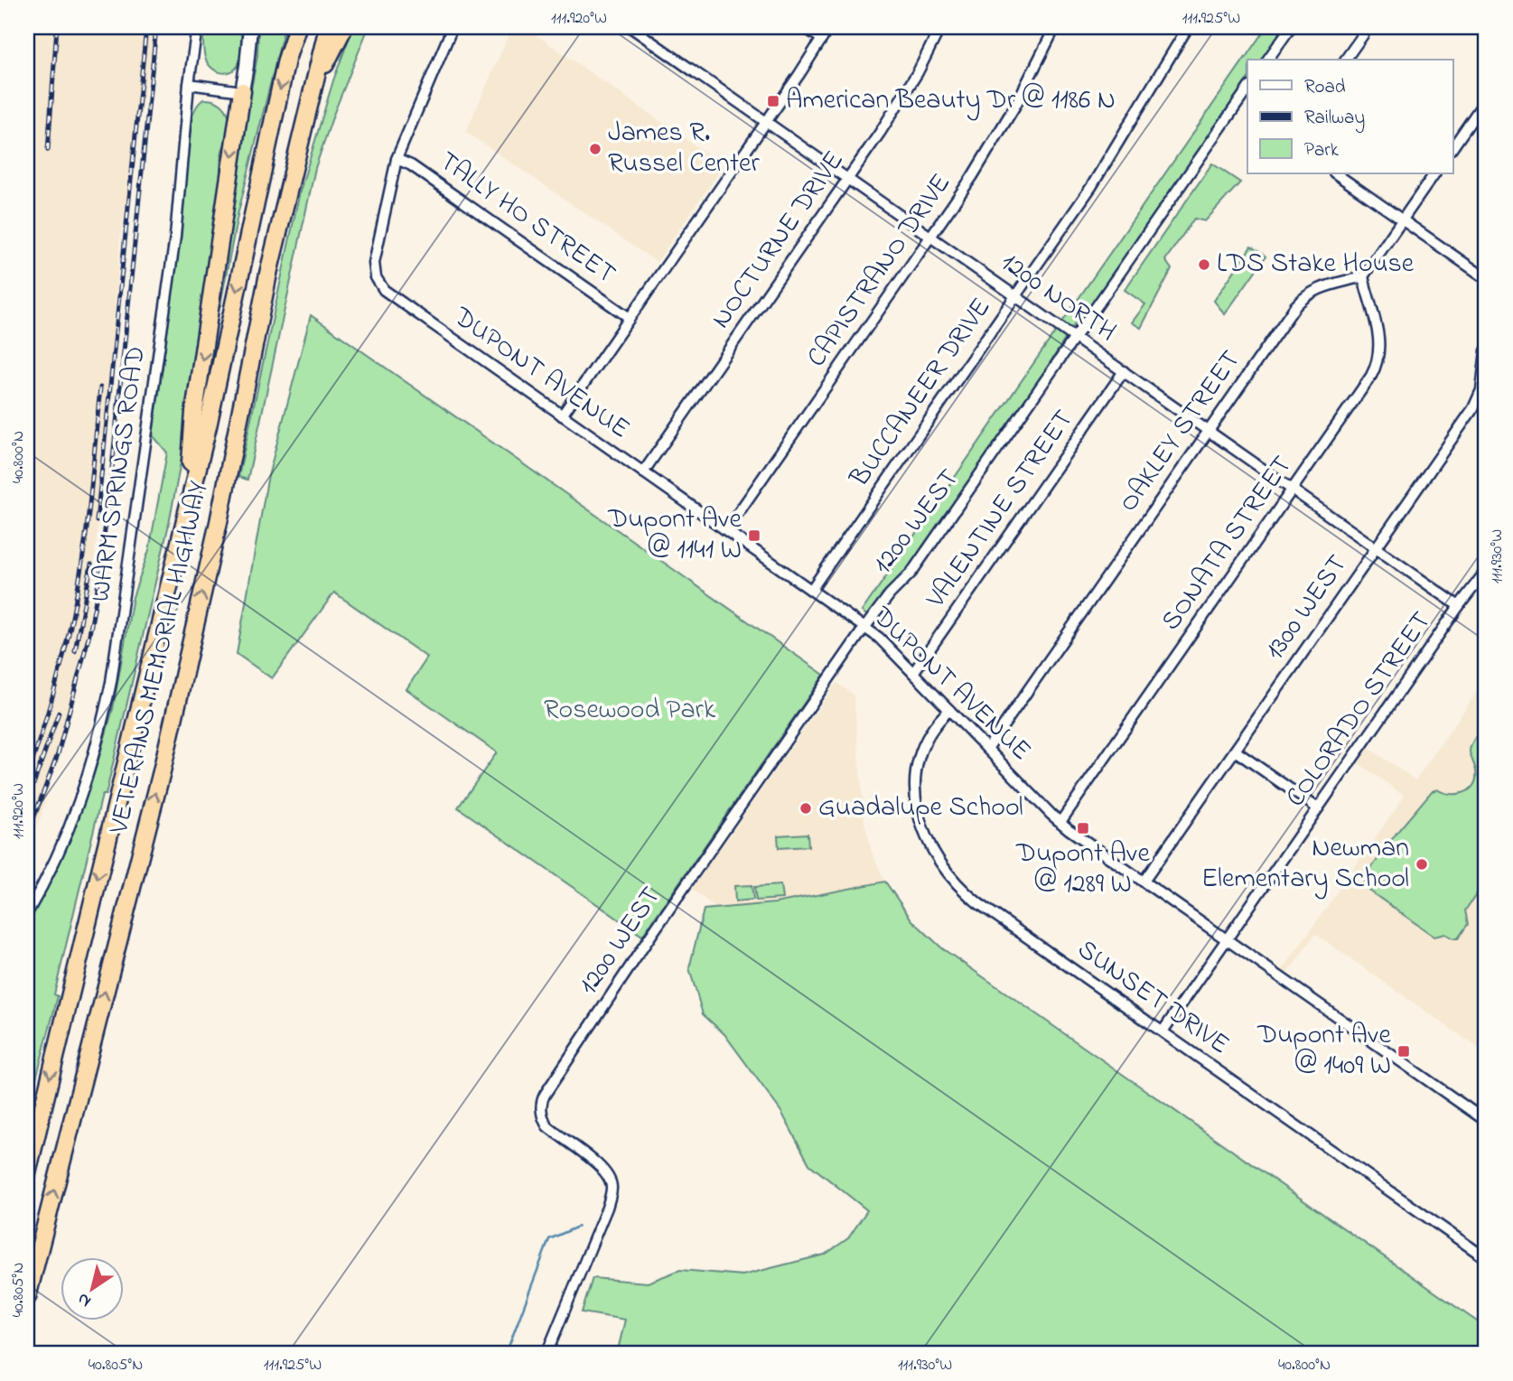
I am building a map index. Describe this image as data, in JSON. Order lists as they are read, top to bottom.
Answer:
{
  "streets": {
    "highway": ["VETERANS MEMORIAL HIGHWAY"],
    "street": [
      "TALLY HO STREET",
      "NOCTURNE DRIVE",
      "CAPISTRANO DRIVE",
      "1200 NORTH",
      "DUPONT AVENUE",
      "BUCCANEER DRIVE",
      "OAKLEY STREET",
      "WARM SPRINGS ROAD",
      "VALENTINE STREET",
      "1200 WEST",
      "SONATA STREET",
      "1300 WEST",
      "COLORADO STREET",
      "SUNSET DRIVE"
    ]
  },
  "crossings": [
    ["TALLY HO STREET", "DUPONT AVENUE"],
    ["NOCTURNE DRIVE", "1200 NORTH"],
    ["NOCTURNE DRIVE", "DUPONT AVENUE"],
    ["CAPISTRANO DRIVE", "1200 NORTH"],
    ["CAPISTRANO DRIVE", "DUPONT AVENUE"],
    ["1200 NORTH", "BUCCANEER DRIVE"],
    ["1200 NORTH", "OAKLEY STREET"],
    ["1200 NORTH", "VALENTINE STREET"],
    ["1200 NORTH", "1200 WEST"],
    ["1200 NORTH", "SONATA STREET"],
    ["1200 NORTH", "1300 WEST"],
    ["1200 NORTH", "COLORADO STREET"],
    ["DUPONT AVENUE", "BUCCANEER DRIVE"],
    ["DUPONT AVENUE", "OAKLEY STREET"],
    ["DUPONT AVENUE", "VALENTINE STREET"],
    ["DUPONT AVENUE", "1200 WEST"],
    ["DUPONT AVENUE", "SONATA STREET"],
    ["DUPONT AVENUE", "1300 WEST"],
    ["DUPONT AVENUE", "COLORADO STREET"],
    ["DUPONT AVENUE", "SUNSET DRIVE"],
    ["OAKLEY STREET", "SONATA STREET"],
    ["COLORADO STREET", "SUNSET DRIVE"]
  ],
  "parks": ["Rosewood Park"],
  "places": {
    "transit": [
      "American Beauty Dr @ 1186 N",
      "Dupont Ave @ 1141 W",
      "Dupont Ave @ 1289 W",
      "Dupont Ave @ 1409 W"
    ],
    "other": [
      "James R. Russel Center",
      "LDS Stake House",
      "Guadalupe School",
      "Newman Elementary School"
    ]
  },
  "legend": ["Road", "Railway", "Park"],
  "north": "bottom left",
  "coordinates": [
    "111.920°W",
    "111.925°W",
    "40.800°N",
    "111.930°W",
    "40.805°N"
  ]
}
